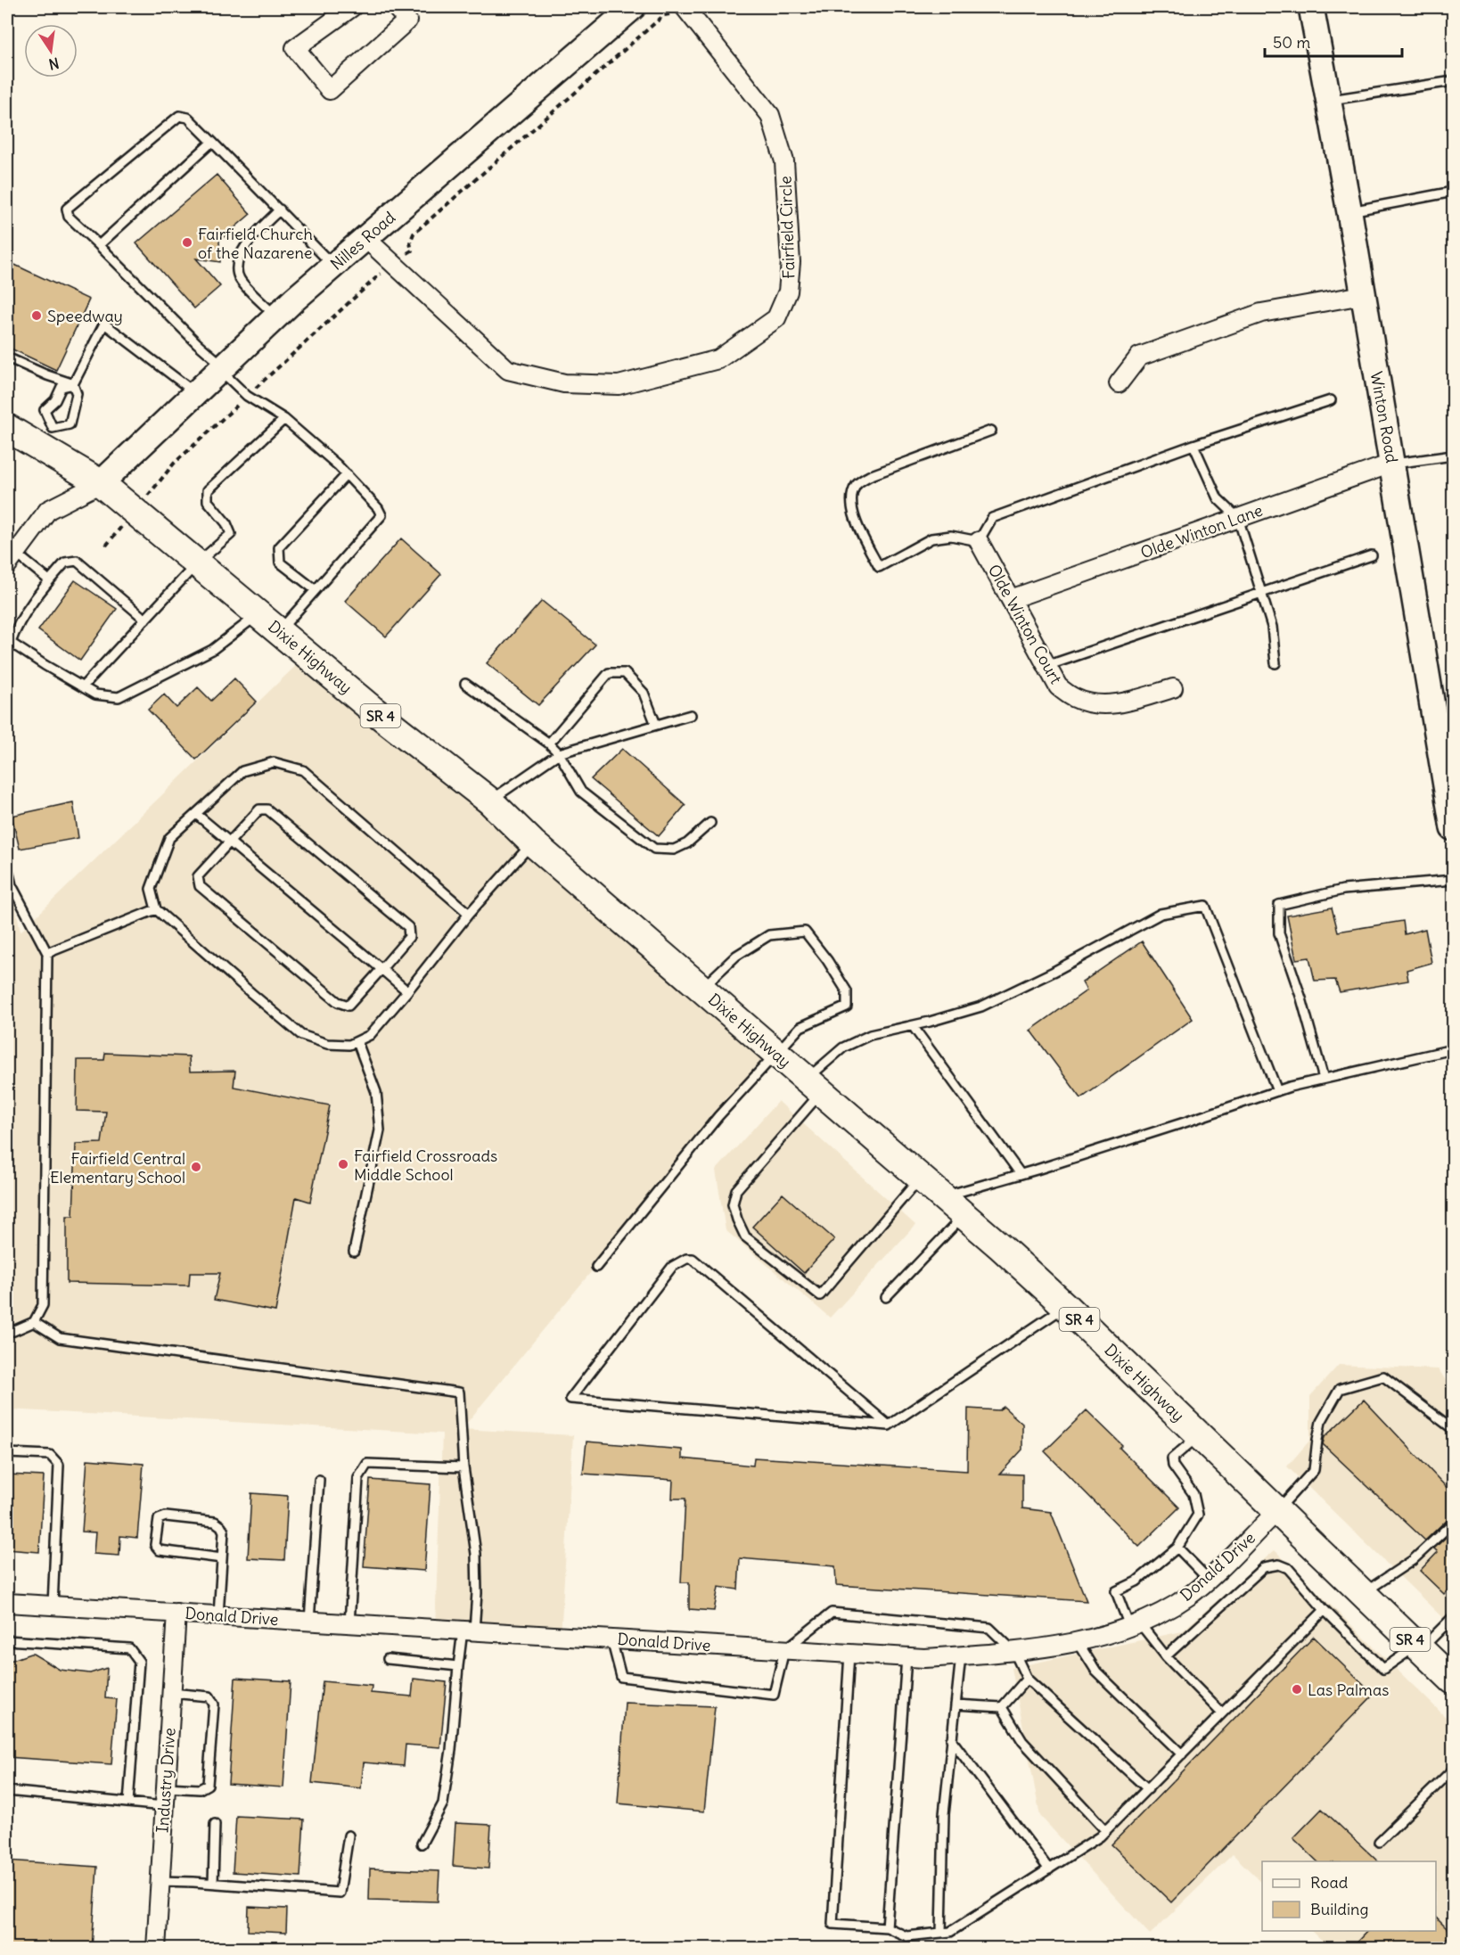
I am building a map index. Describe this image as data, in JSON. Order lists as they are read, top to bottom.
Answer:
{
  "streets": {
    "main road": ["Dixie Highway", "SR 4"],
    "street": [
      "Fairfield Circle",
      "Nilles Road",
      "Winton Road",
      "Olde Winton Lane",
      "Olde Winton Court",
      "Donald Drive",
      "Industry Drive"
    ]
  },
  "crossings": [
    ["Fairfield Circle", "Nilles Road"],
    ["Nilles Road", "Dixie Highway"],
    ["Winton Road", "Olde Winton Lane"],
    ["Olde Winton Lane", "Olde Winton Court"],
    ["Dixie Highway", "Donald Drive"],
    ["Donald Drive", "Industry Drive"]
  ],
  "places": [
    "Fairfield Church of the Nazarene",
    "Speedway",
    "Fairfield Crossroads Middle School",
    "Fairfield Central Elementary School",
    "Las Palmas"
  ],
  "legend": ["Road", "Building"],
  "scale_bar": "50 m",
  "north": "bottom"
}
